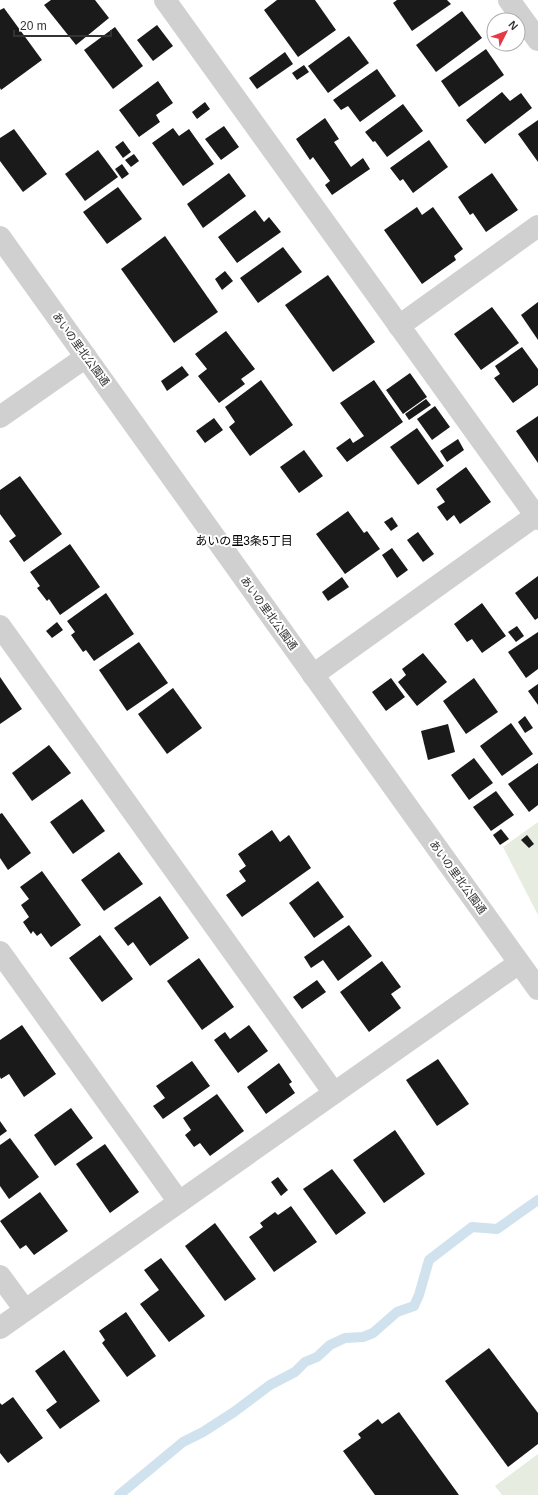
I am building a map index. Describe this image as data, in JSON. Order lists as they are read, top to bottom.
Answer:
{
  "streets": {
    "street": ["あいの里北公園通"]
  },
  "districts": ["あいの里3条5丁目"],
  "scale_bar": "20 m",
  "north": "top right"
}
